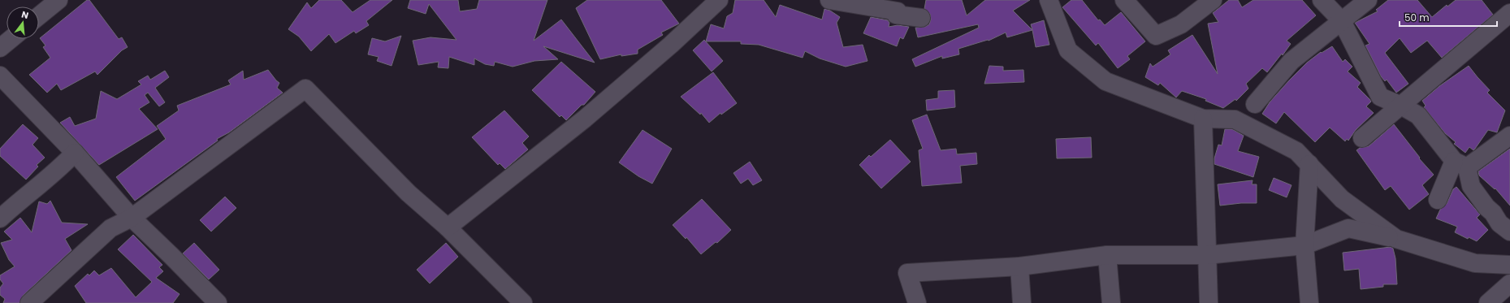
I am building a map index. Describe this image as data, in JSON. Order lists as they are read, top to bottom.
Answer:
{
  "scale_bar": "50 m",
  "north": "top"
}
